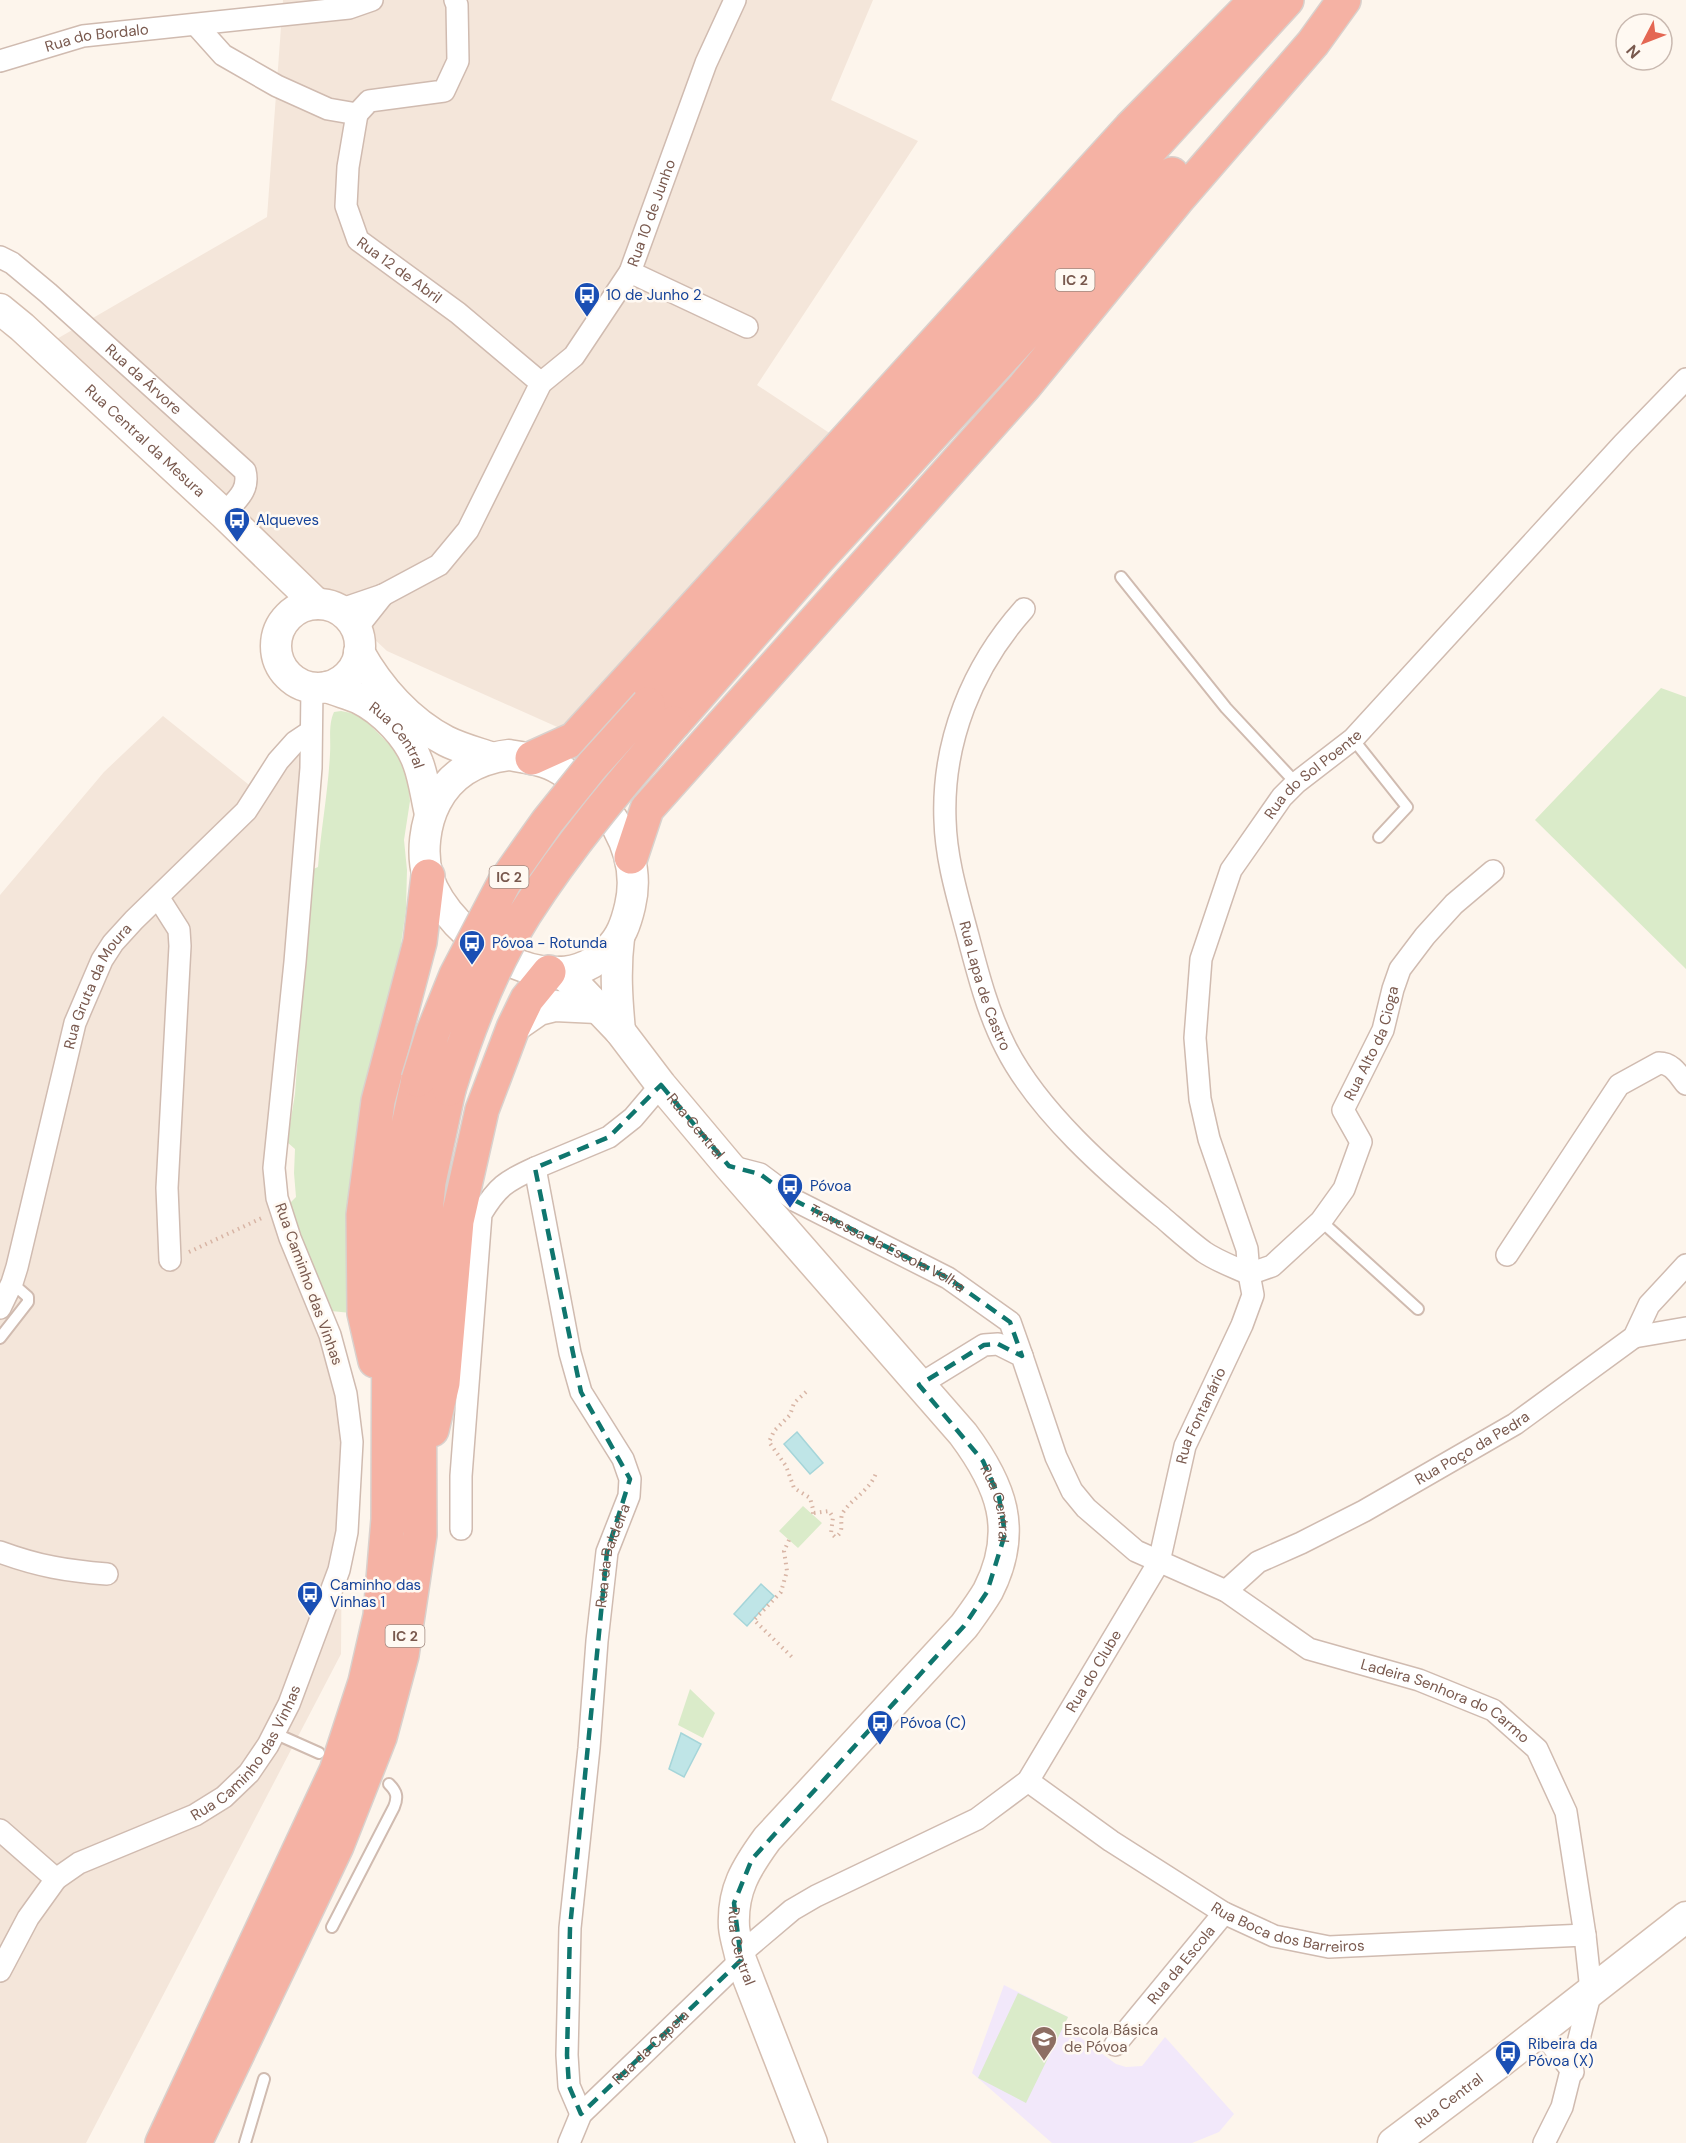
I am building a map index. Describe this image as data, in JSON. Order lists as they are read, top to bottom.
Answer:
{
  "streets": {
    "highway": ["IC 2"],
    "street": [
      "Rua do Bordalo",
      "Rua 10 de Junho",
      "Rua 12 de Abril",
      "Rua da Árvore",
      "Rua Central da Mesura",
      "Rua Central",
      "Rua do Sol Poente",
      "Rua Lapa de Castro",
      "Rua Gruta da Moura",
      "Rua Alto da Cioga",
      "Travessa da Escola Velha",
      "Rua Caminho das Vinhas",
      "Rua Fontanário",
      "Rua Poço da Pedra",
      "Rua da Baldeira",
      "Rua do Clube",
      "Ladeira Senhora do Carmo",
      "Rua Boca dos Barreiros",
      "Rua da Escola",
      "Rua da Capela"
    ]
  },
  "crossings": [
    ["Rua 10 de Junho", "Rua 12 de Abril"],
    ["Rua 10 de Junho", "Rua Central"],
    ["Rua 10 de Junho", "Rua Caminho das Vinhas"],
    ["Rua da Árvore", "Rua Central da Mesura"],
    ["Rua Central da Mesura", "Rua Central"],
    ["Rua Central", "Travessa da Escola Velha"],
    ["Rua Central", "Rua Caminho das Vinhas"],
    ["Rua Central", "Ladeira Senhora do Carmo"],
    ["Rua Central", "Rua da Capela"],
    ["Rua do Sol Poente", "Rua Lapa de Castro"],
    ["Rua do Sol Poente", "Rua Alto da Cioga"],
    ["Rua do Sol Poente", "Rua Fontanário"],
    ["Rua Lapa de Castro", "Rua Alto da Cioga"],
    ["Rua Lapa de Castro", "Rua Fontanário"],
    ["Rua Gruta da Moura", "Rua Caminho das Vinhas"],
    ["Rua Alto da Cioga", "Rua Fontanário"],
    ["Travessa da Escola Velha", "Rua Fontanário"],
    ["Travessa da Escola Velha", "Rua do Clube"],
    ["Travessa da Escola Velha", "Ladeira Senhora do Carmo"],
    ["Rua Fontanário", "Rua do Clube"],
    ["Rua Fontanário", "Ladeira Senhora do Carmo"],
    ["Rua Poço da Pedra", "Ladeira Senhora do Carmo"],
    ["Rua da Baldeira", "Rua da Capela"],
    ["Rua do Clube", "Ladeira Senhora do Carmo"],
    ["Rua do Clube", "Rua Boca dos Barreiros"],
    ["Rua do Clube", "Rua da Capela"],
    ["Ladeira Senhora do Carmo", "Rua Boca dos Barreiros"],
    ["Rua Boca dos Barreiros", "Rua da Escola"],
    ["Rua Boca dos Barreiros", "Rua da Capela"]
  ],
  "places": {
    "bus stop": [
      "10 de Junho 2",
      "Alqueves",
      "Póvoa - Rotunda",
      "Póvoa",
      "Caminho das Vinhas 1",
      "Póvoa (C)",
      "Ribeira da Póvoa (X)"
    ],
    "school or university": ["Escola Básica de Póvoa"]
  },
  "north": "bottom left"
}
